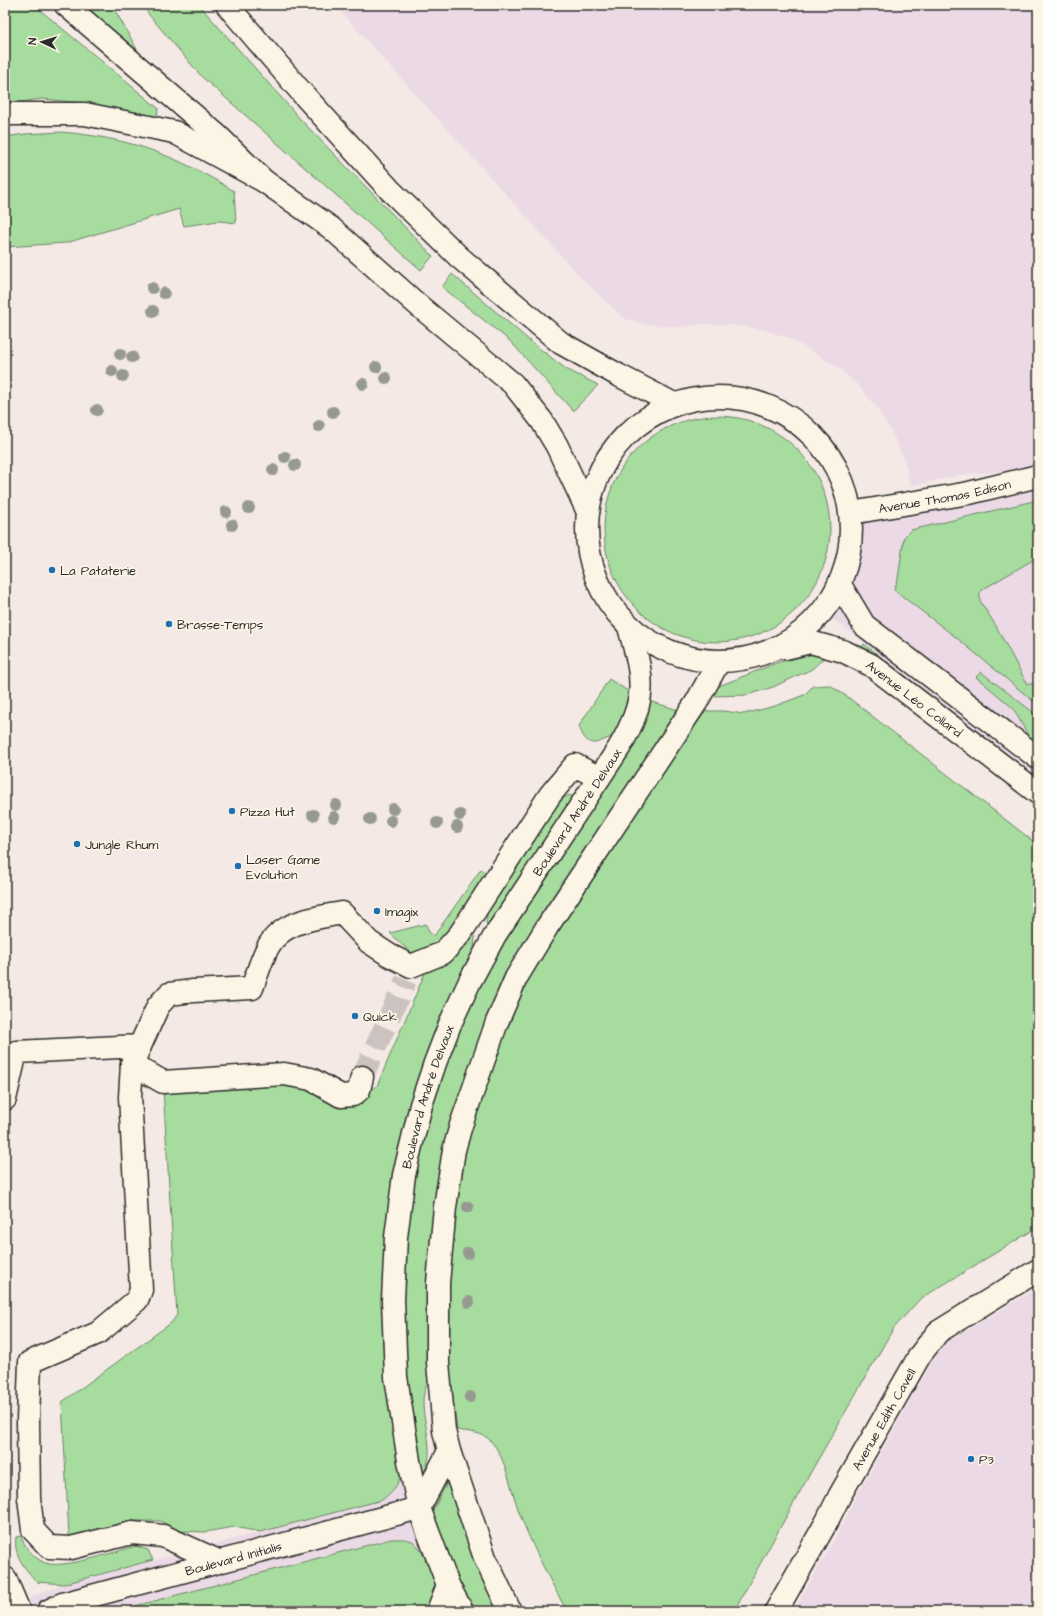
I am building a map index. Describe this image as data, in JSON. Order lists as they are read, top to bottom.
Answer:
{
  "streets": {
    "main road": [
      "Avenue Thomas Edison",
      "Avenue Léo Collard",
      "Boulevard André Delvaux",
      "Avenue Edith Cavell",
      "Boulevard Initialis"
    ]
  },
  "crossings": [
    ["Boulevard André Delvaux", "Boulevard Initialis"]
  ],
  "places": [
    "La Pataterie",
    "Brasse-Temps",
    "Pizza Hut",
    "Jungle Rhum",
    "Laser Game Evolution",
    "Imagix",
    "Quick",
    "P3"
  ],
  "north": "left"
}
